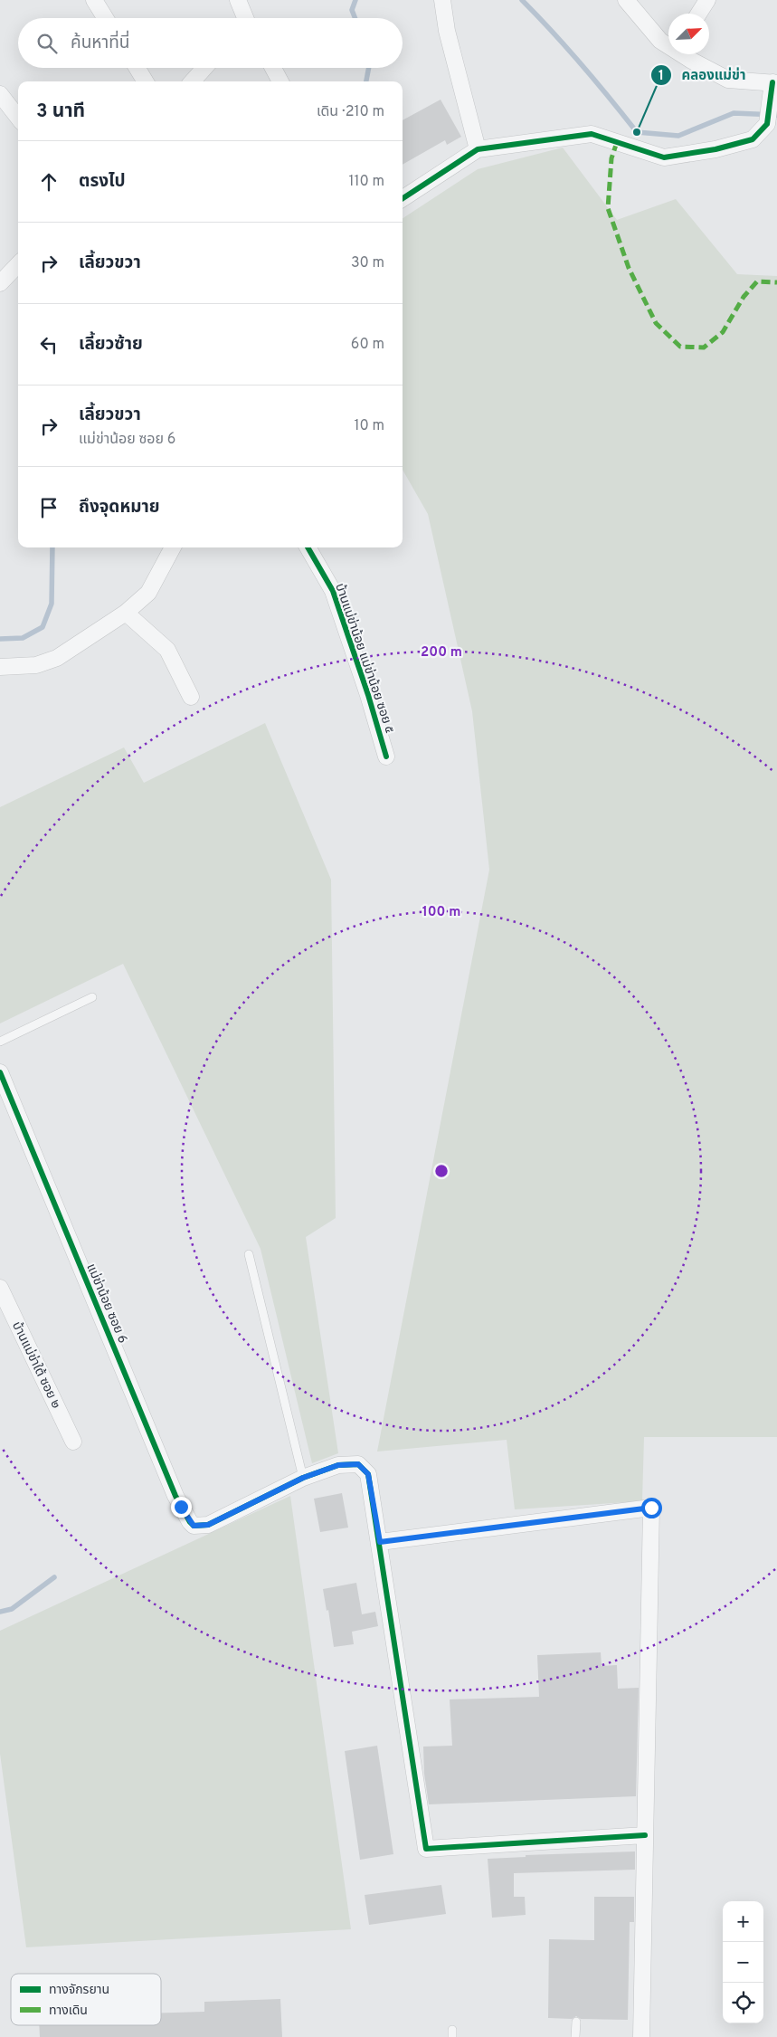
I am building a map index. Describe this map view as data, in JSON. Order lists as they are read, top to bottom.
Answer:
{
  "streets": {
    "street": ["บ้านแม่ข่าน้อย แม่ข่าน้อย ซอย ๕", "แม่ข่าน้อย ซอย 6", "บ้านแม่ข่าใต้ ซอย ๒"]
  },
  "places": ["คลองแม่ข่า"],
  "legend": ["ทางจักรยาน", "ทางเดิน"],
  "north": "top right",
  "page": {
    "search": "ค้นหาที่นี่",
    "heading": ["3 นาที", "เดิน · 210 m"],
    "list": [
      ["ตรงไป", "110 m"],
      ["เลี้ยวขวา", "30 m"],
      ["เลี้ยวซ้าย", "60 m"],
      ["เลี้ยวขวา", "แม่ข่าน้อย ซอย 6", "10 m"],
      "ถึงจุดหมาย"
    ],
    "map_buttons": ["+", "−"]
  },
  "rings": ["200 m", "100 m"]
}
